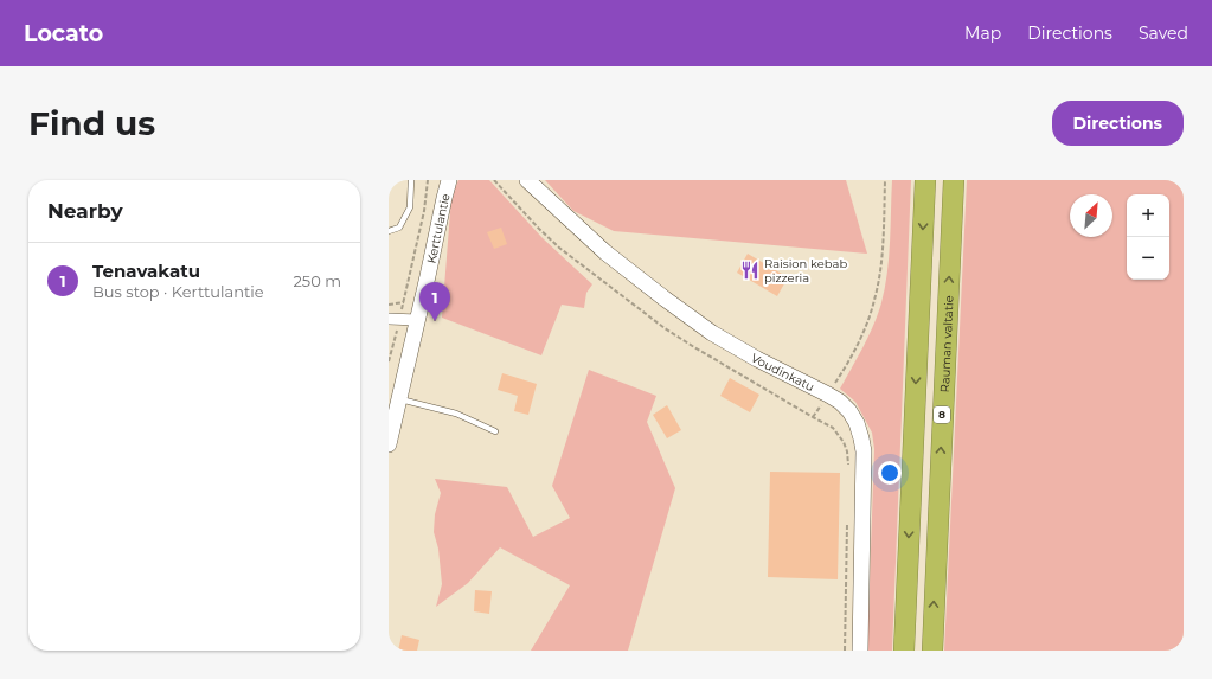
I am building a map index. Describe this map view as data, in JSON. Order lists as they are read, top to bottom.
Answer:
{
  "streets": {
    "highway": ["Rauman valtatie", "8"],
    "main road": ["Kerttulantie", "Voudinkatu"]
  },
  "places": {
    "restaurant": ["Raision kebab pizzeria"]
  },
  "north": "top right",
  "page": {
    "header": "Locato",
    "nav": ["Map", "Directions", "Saved"],
    "buttons": "Directions",
    "title": "Find us",
    "heading": "Nearby",
    "map_buttons": ["+", "−"],
    "list": [
      {
        "mark": "1",
        "name": "Tenavakatu",
        "note": "Bus stop · Kerttulantie",
        "value": "250 m"
      }
    ],
    "pins": "1"
  }
}
